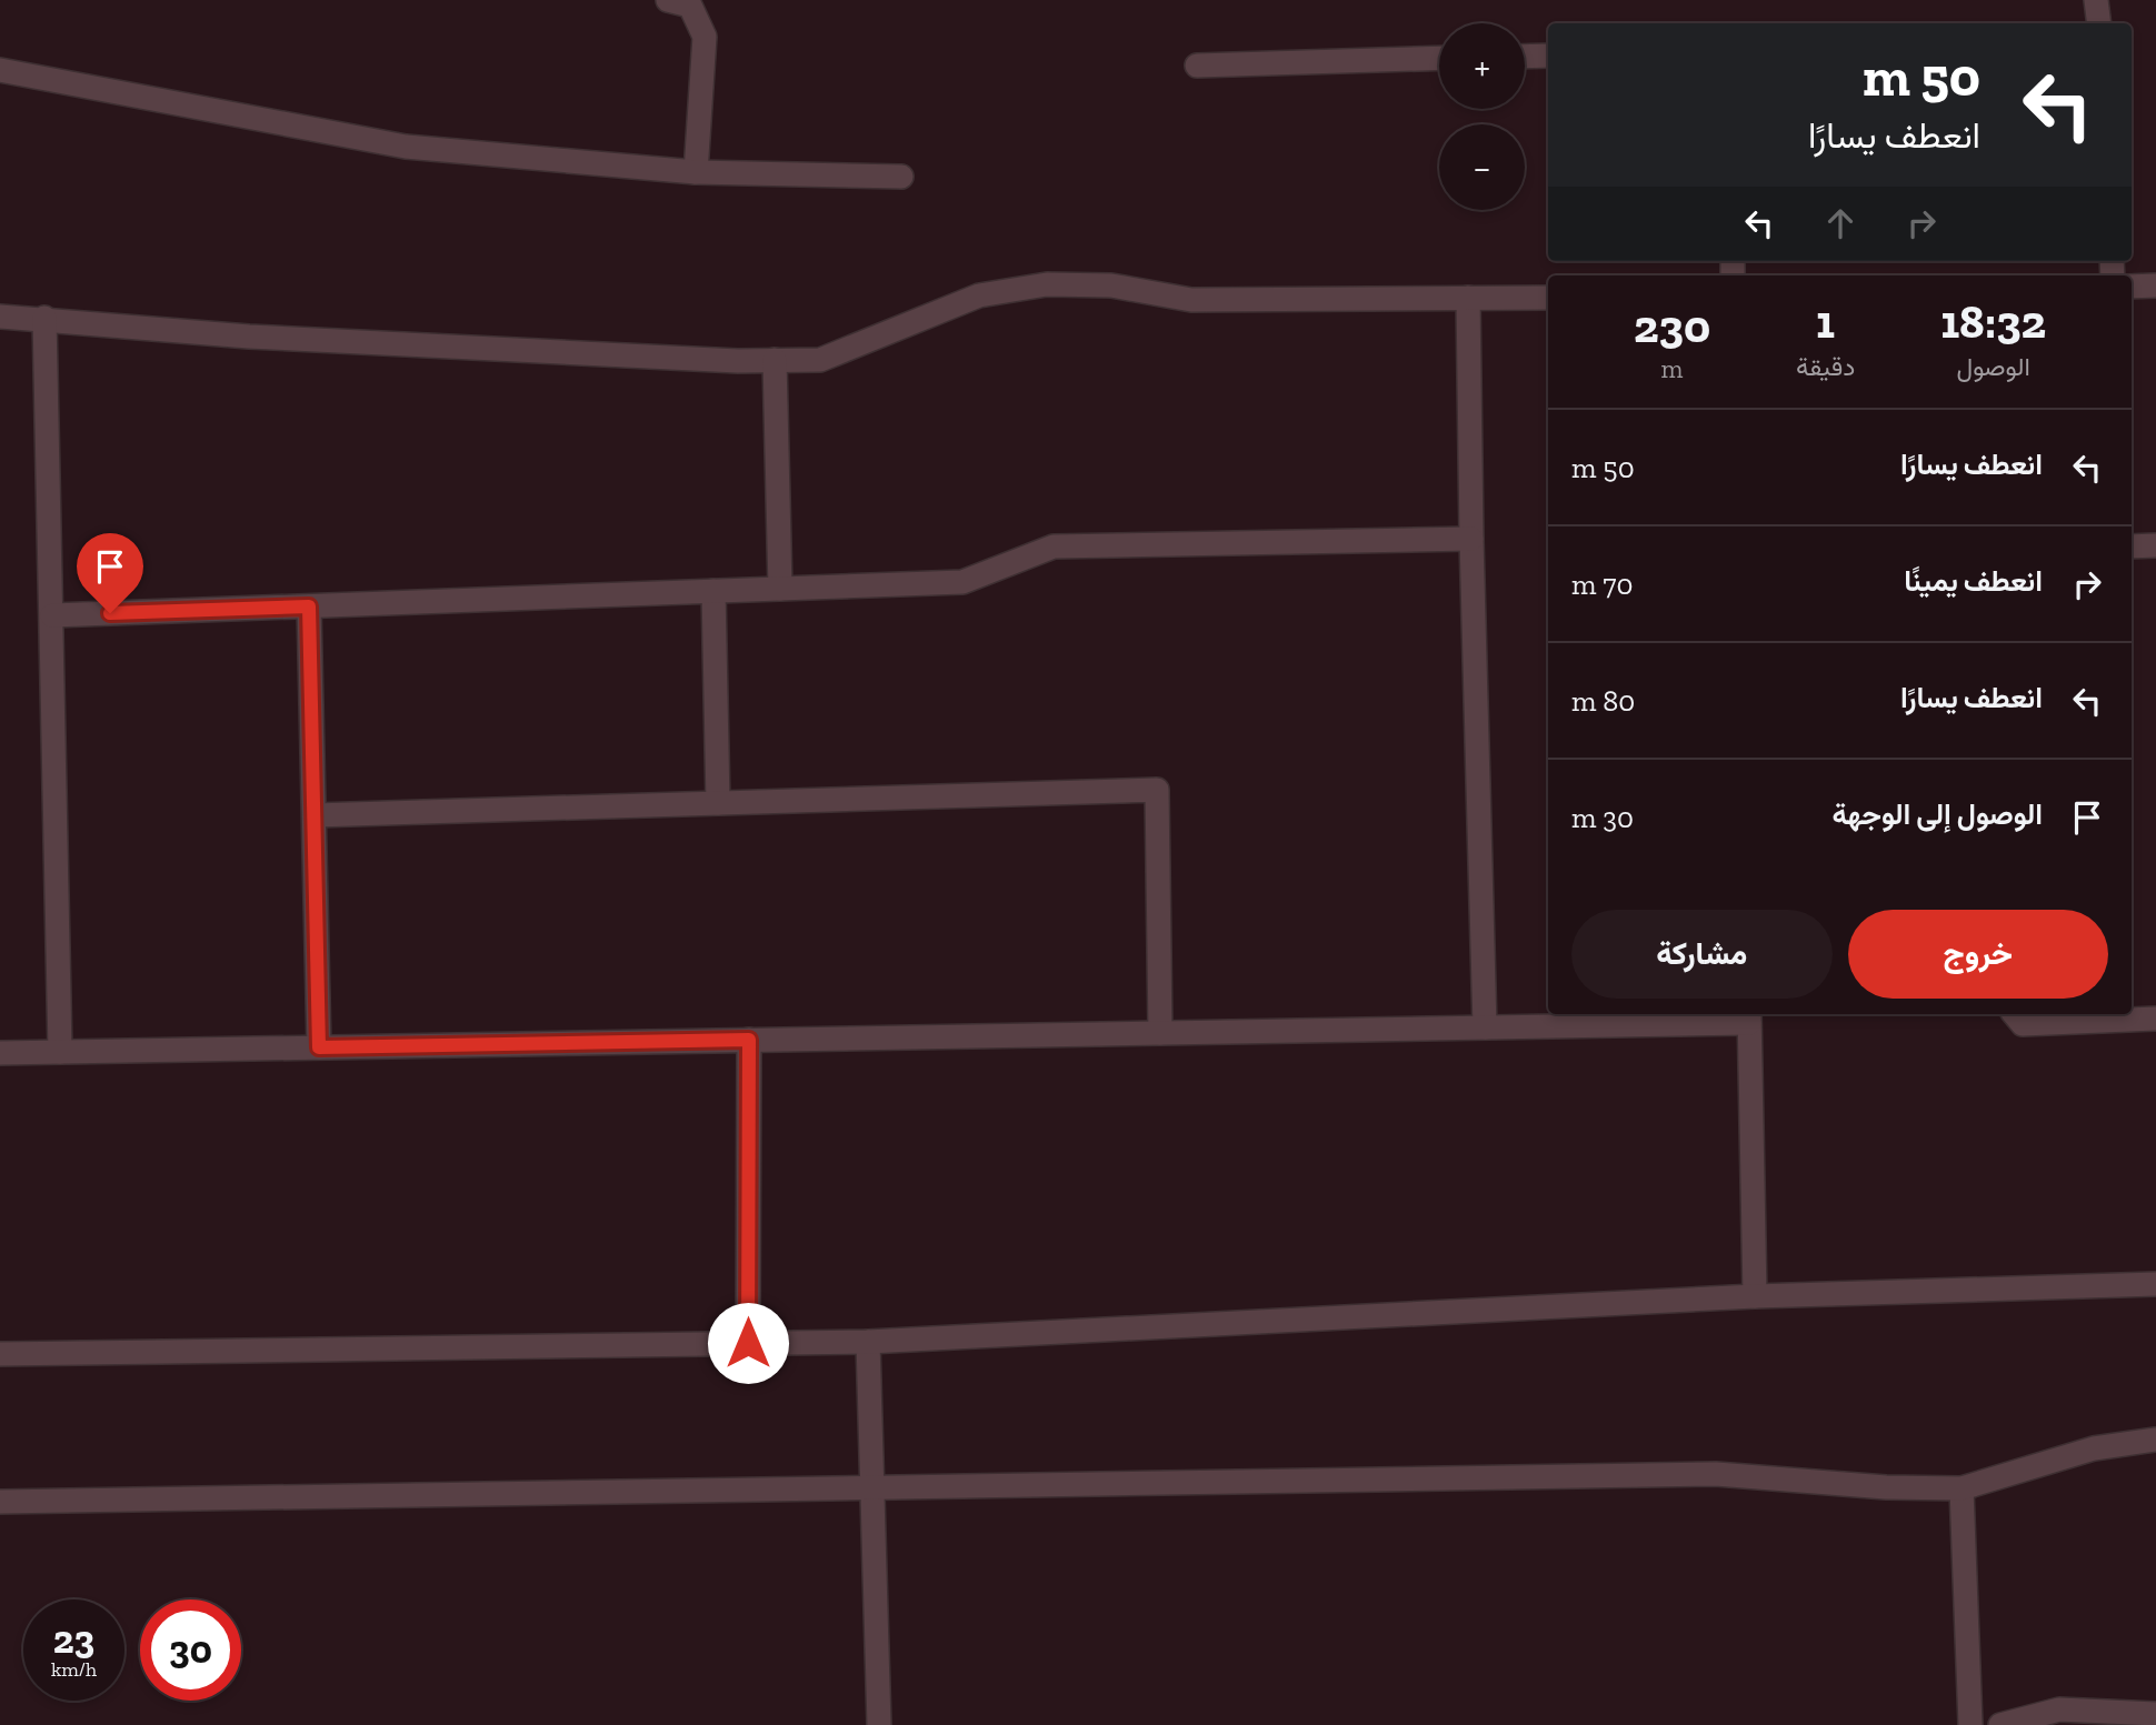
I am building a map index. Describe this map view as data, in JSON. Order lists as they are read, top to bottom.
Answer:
{
  "page": {
    "map_buttons": ["+", "−"],
    "turn": ["50 m", "انعطف يسارًا"],
    "eta": [
      "18:32",
      "الوصول",
      "1",
      "دقيقة",
      "230",
      "m"
    ],
    "list": [
      {
        "name": "انعطف يسارًا",
        "value": "50 m"
      },
      {
        "name": "انعطف يمينًا",
        "value": "70 m"
      },
      {
        "name": "انعطف يسارًا",
        "value": "80 m"
      },
      {
        "name": "الوصول إلى الوجهة",
        "value": "30 m"
      }
    ],
    "buttons": ["خروج", "مشاركة"],
    "speed": "23 km/h",
    "limit": "30"
  }
}
